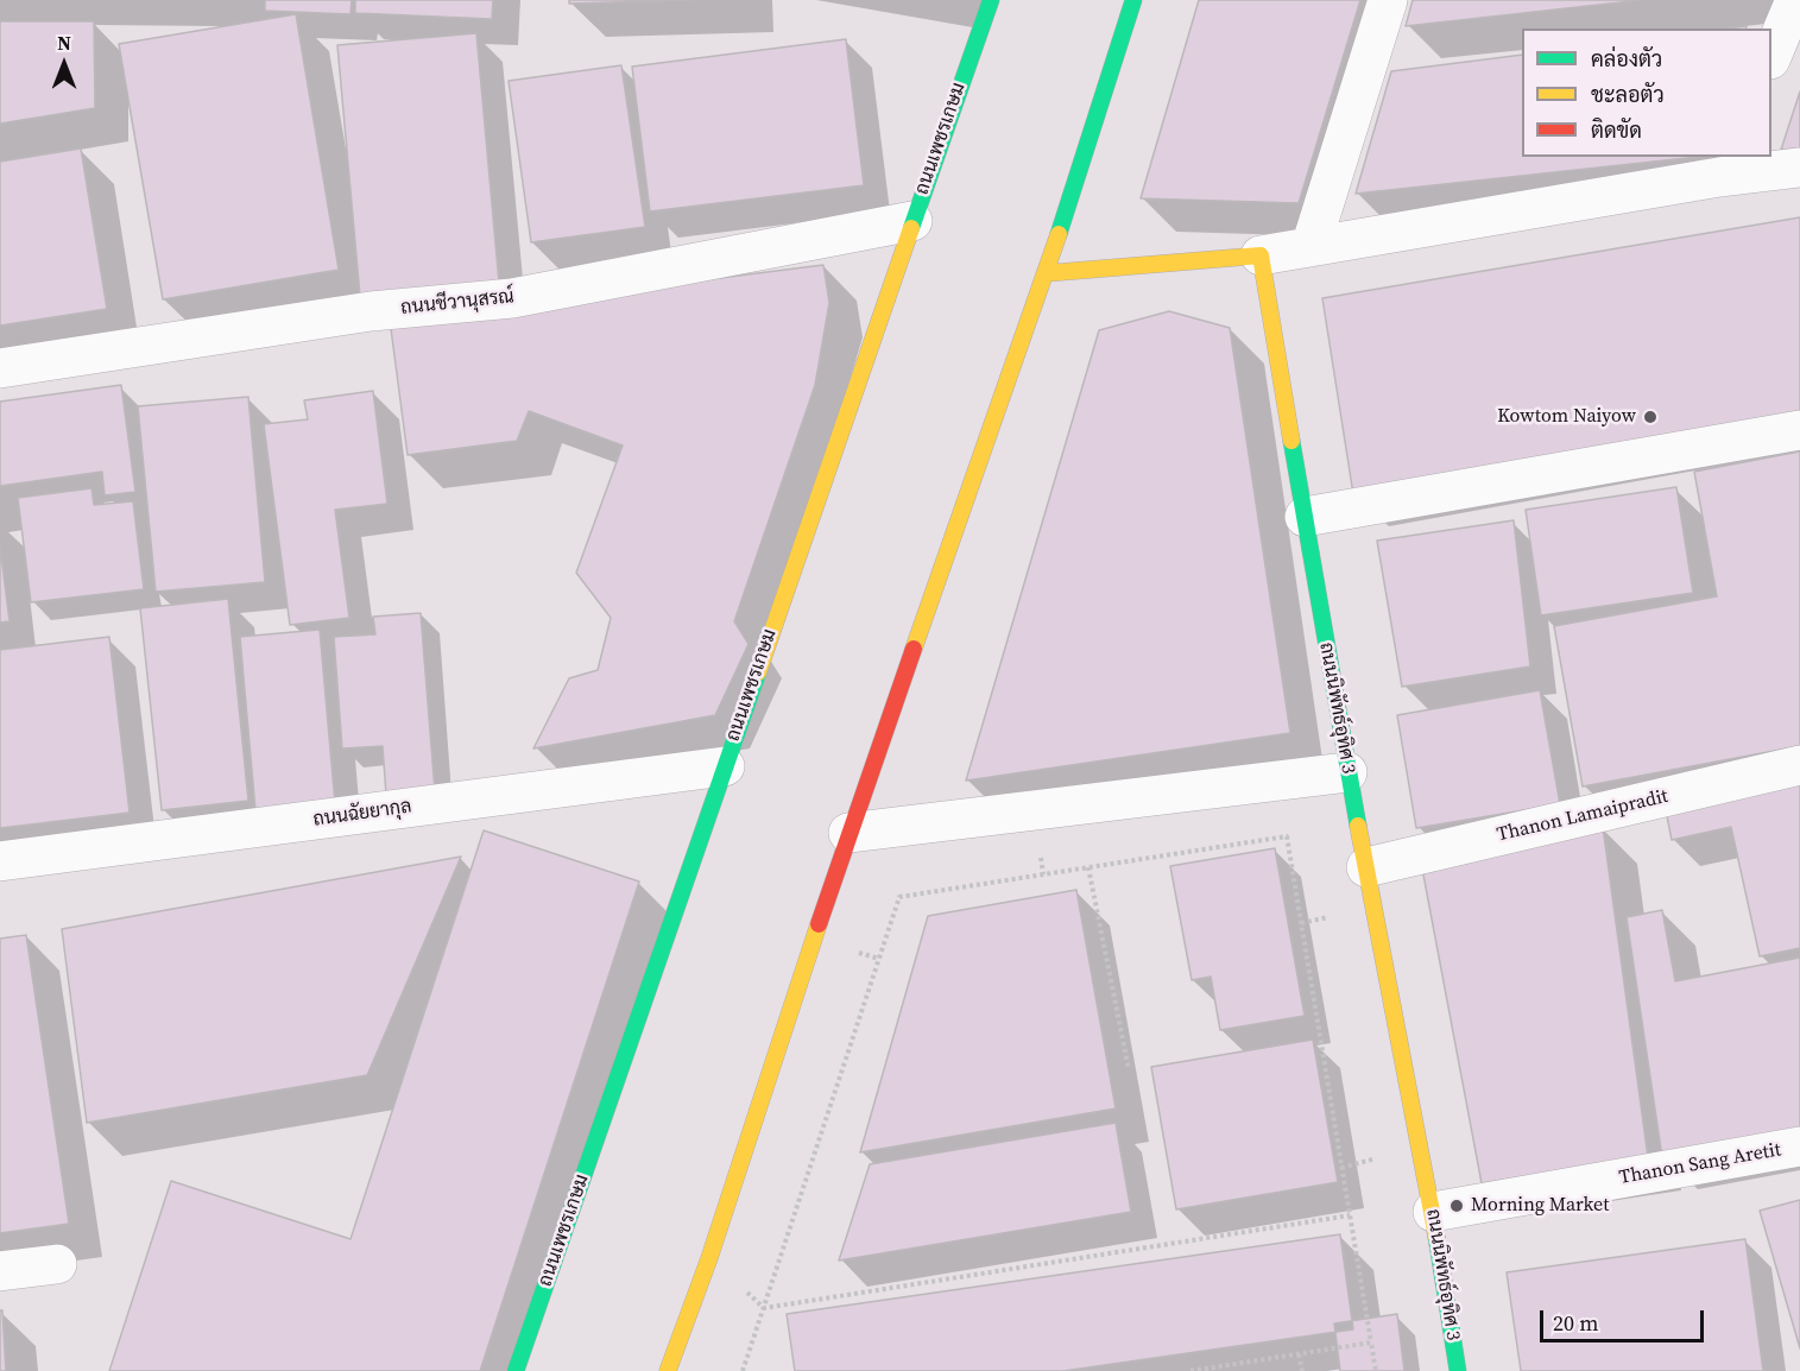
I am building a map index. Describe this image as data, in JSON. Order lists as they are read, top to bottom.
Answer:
{
  "streets": {
    "main road": ["ถนนเพชรเกษม", "ถนนนิพัทธ์อุทิศ 3"],
    "street": [
      "ถนนชีวานุสรณ์",
      "ถนนฉัยยากุล",
      "Thanon Lamaipradit",
      "Thanon Sang Aretit"
    ]
  },
  "crossings": [
    ["ถนนเพชรเกษม", "ถนนชีวานุสรณ์"],
    ["ถนนเพชรเกษม", "ถนนฉัยยากุล"],
    ["ถนนนิพัทธ์อุทิศ 3", "Thanon Lamaipradit"],
    ["ถนนนิพัทธ์อุทิศ 3", "Thanon Sang Aretit"]
  ],
  "places": ["Kowtom Naiyow", "Morning Market"],
  "legend": ["คล่องตัว", "ชะลอตัว", "ติดขัด"],
  "scale_bar": "20 m",
  "north": "top"
}
